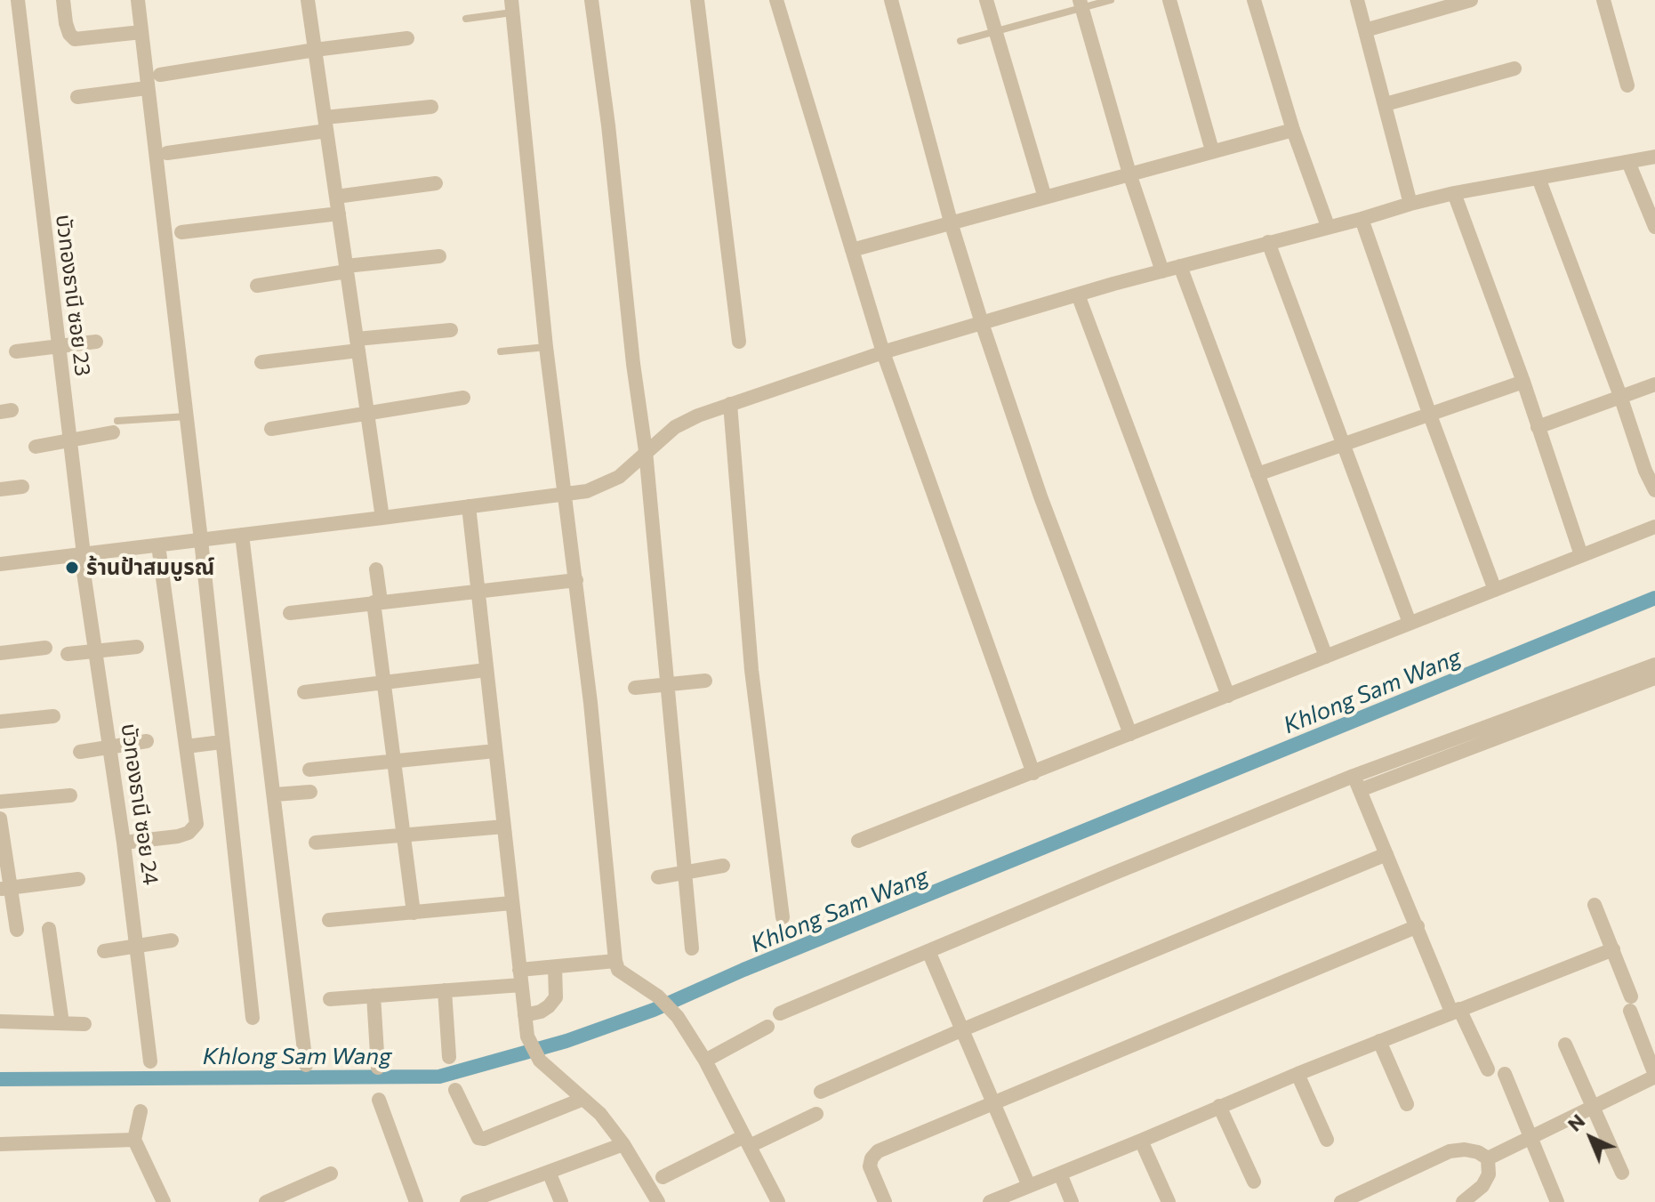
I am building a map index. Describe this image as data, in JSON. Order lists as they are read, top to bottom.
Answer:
{
  "streets": {
    "street": ["บัวทองธานี ซอย 23", "บัวทองธานี ซอย 24"]
  },
  "crossings": [
    ["บัวทองธานี ซอย 23", "บัวทองธานี ซอย 24"]
  ],
  "water": ["Khlong Sam Wang"],
  "places": ["ร้านป้าสมบูรณ์"],
  "north": "top left"
}
